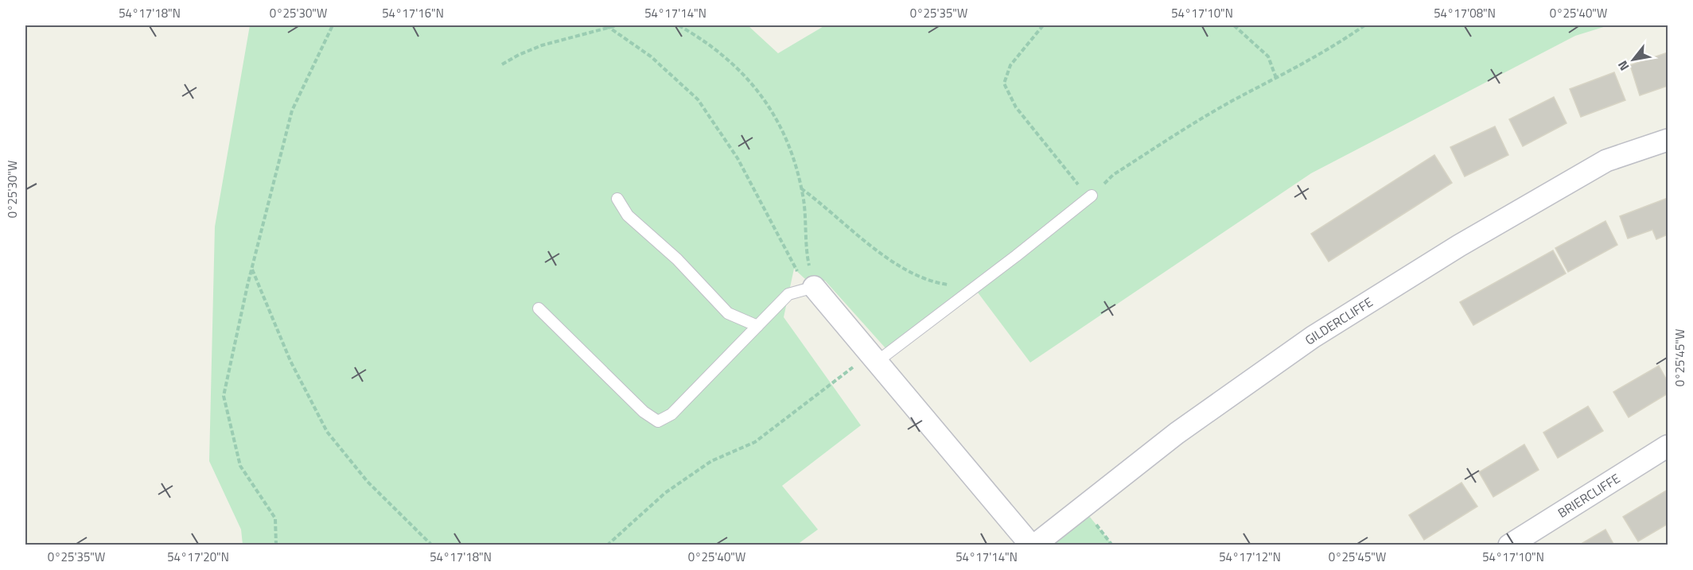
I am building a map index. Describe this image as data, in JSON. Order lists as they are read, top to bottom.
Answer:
{
  "streets": {
    "street": ["GILDERCLIFFE", "BRIERCLIFFE"]
  },
  "north": "bottom left",
  "coordinates": [
    "54°17'18\"N",
    "0°25'30\"W",
    "54°17'16\"N",
    "54°17'14\"N",
    "0°25'35\"W",
    "54°17'10\"N",
    "54°17'08\"N",
    "0°25'40\"W",
    "0°25'45\"W",
    "54°17'20\"N",
    "54°17'12\"N"
  ]
}
